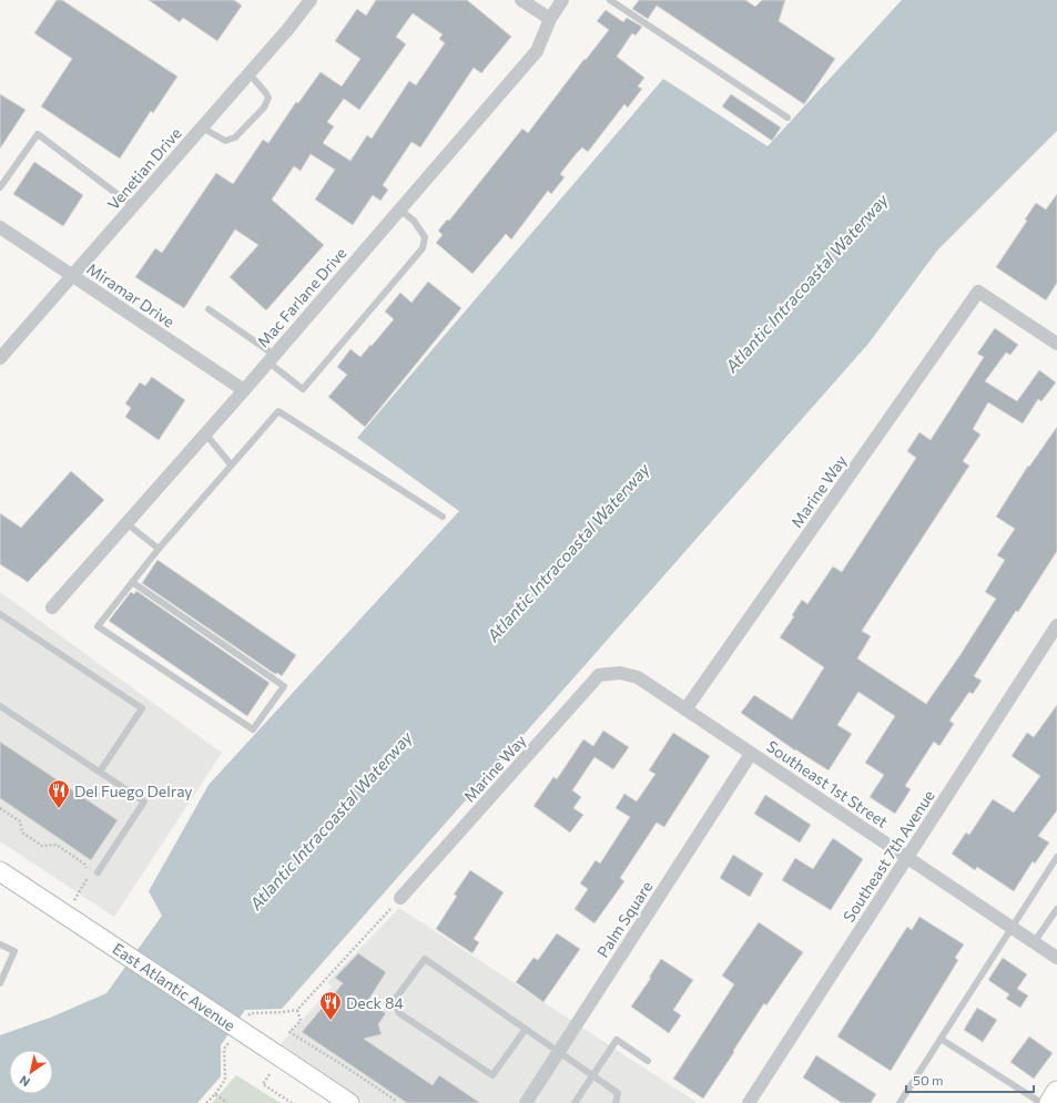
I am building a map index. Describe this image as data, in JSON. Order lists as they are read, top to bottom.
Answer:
{
  "streets": {
    "main road": ["East Atlantic Avenue"],
    "street": [
      "Venetian Drive",
      "Miramar Drive",
      "Mac Farlane Drive",
      "Marine Way",
      "Southeast 1st Street",
      "Southeast 7th Avenue",
      "Palm Square"
    ]
  },
  "crossings": [
    ["Venetian Drive", "Miramar Drive"],
    ["Miramar Drive", "Mac Farlane Drive"],
    ["Marine Way", "Southeast 1st Street"],
    ["Southeast 1st Street", "Southeast 7th Avenue"],
    ["Southeast 1st Street", "Palm Square"]
  ],
  "water": ["Atlantic Intracoastal Waterway"],
  "places": {
    "restaurant": ["Del Fuego Delray", "Deck 84"]
  },
  "scale_bar": "50 m",
  "north": "bottom left"
}
